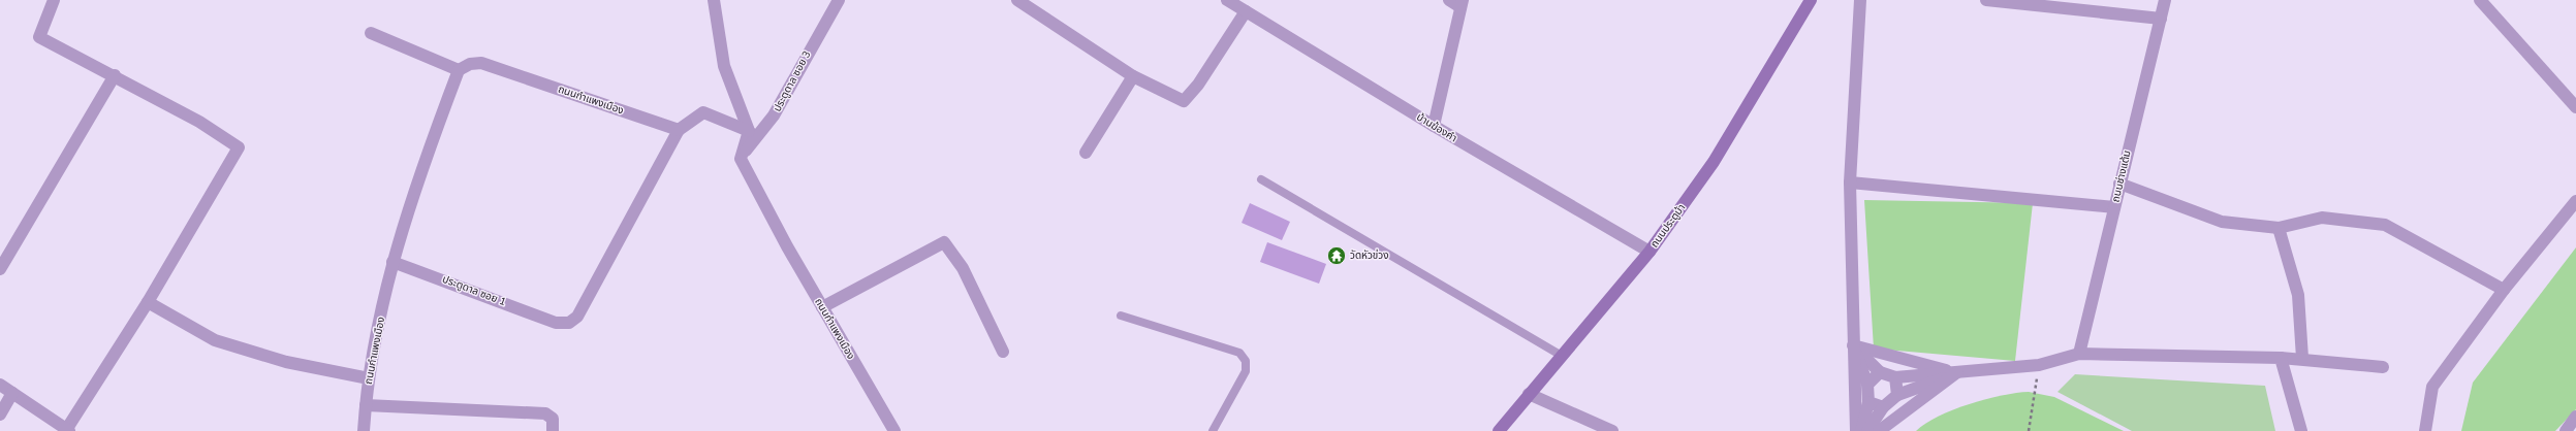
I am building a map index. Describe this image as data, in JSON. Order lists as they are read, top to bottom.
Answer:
{
  "streets": {
    "main road": ["ถนนประตูม้า"],
    "street": [
      "ประตูดาล ซอย 3",
      "ถนนกำแพงเมือง",
      "บ้านฆ้องคำ",
      "ถนนช่างแต้ม",
      "ประตูดาล ซอย 1"
    ]
  },
  "crossings": [
    ["ประตูดาล ซอย 3", "ถนนกำแพงเมือง"],
    ["ถนนกำแพงเมือง", "ประตูดาล ซอย 1"],
    ["บ้านฆ้องคำ", "ถนนประตูม้า"]
  ],
  "places": {
    "temple": ["วัดหัวข่วง"]
  }
}
